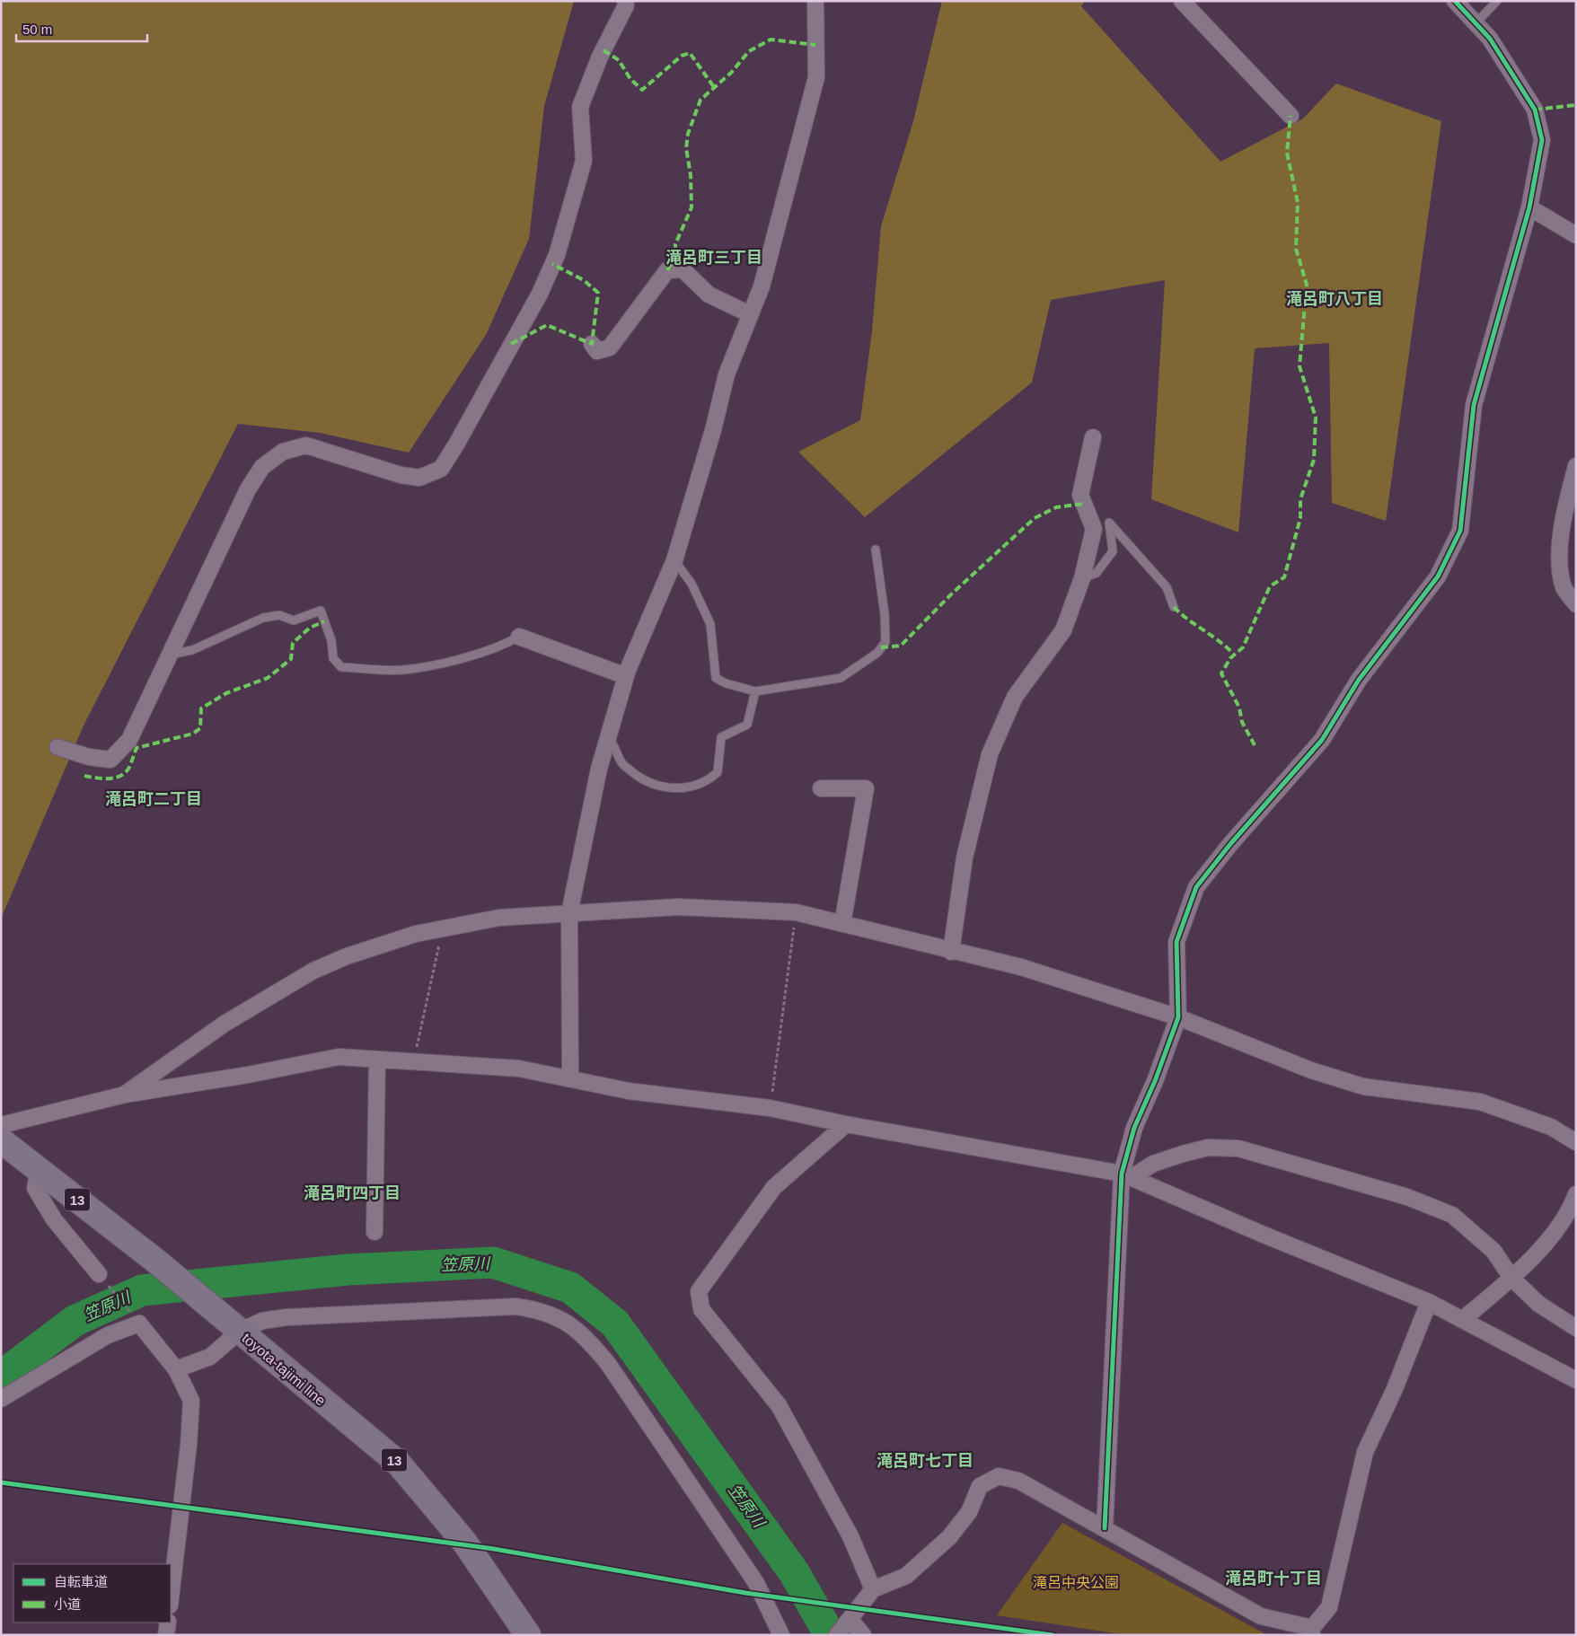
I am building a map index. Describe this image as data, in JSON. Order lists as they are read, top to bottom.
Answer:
{
  "streets": {
    "main road": ["13", "toyota-tajimi line"]
  },
  "districts": [
    "滝呂町三丁目",
    "滝呂町八丁目",
    "滝呂町二丁目",
    "滝呂町四丁目",
    "滝呂町七丁目",
    "滝呂町十丁目"
  ],
  "water": ["笠原川"],
  "parks": ["滝呂中央公園"],
  "legend": ["自転車道", "小道"],
  "scale_bar": "50 m"
}
